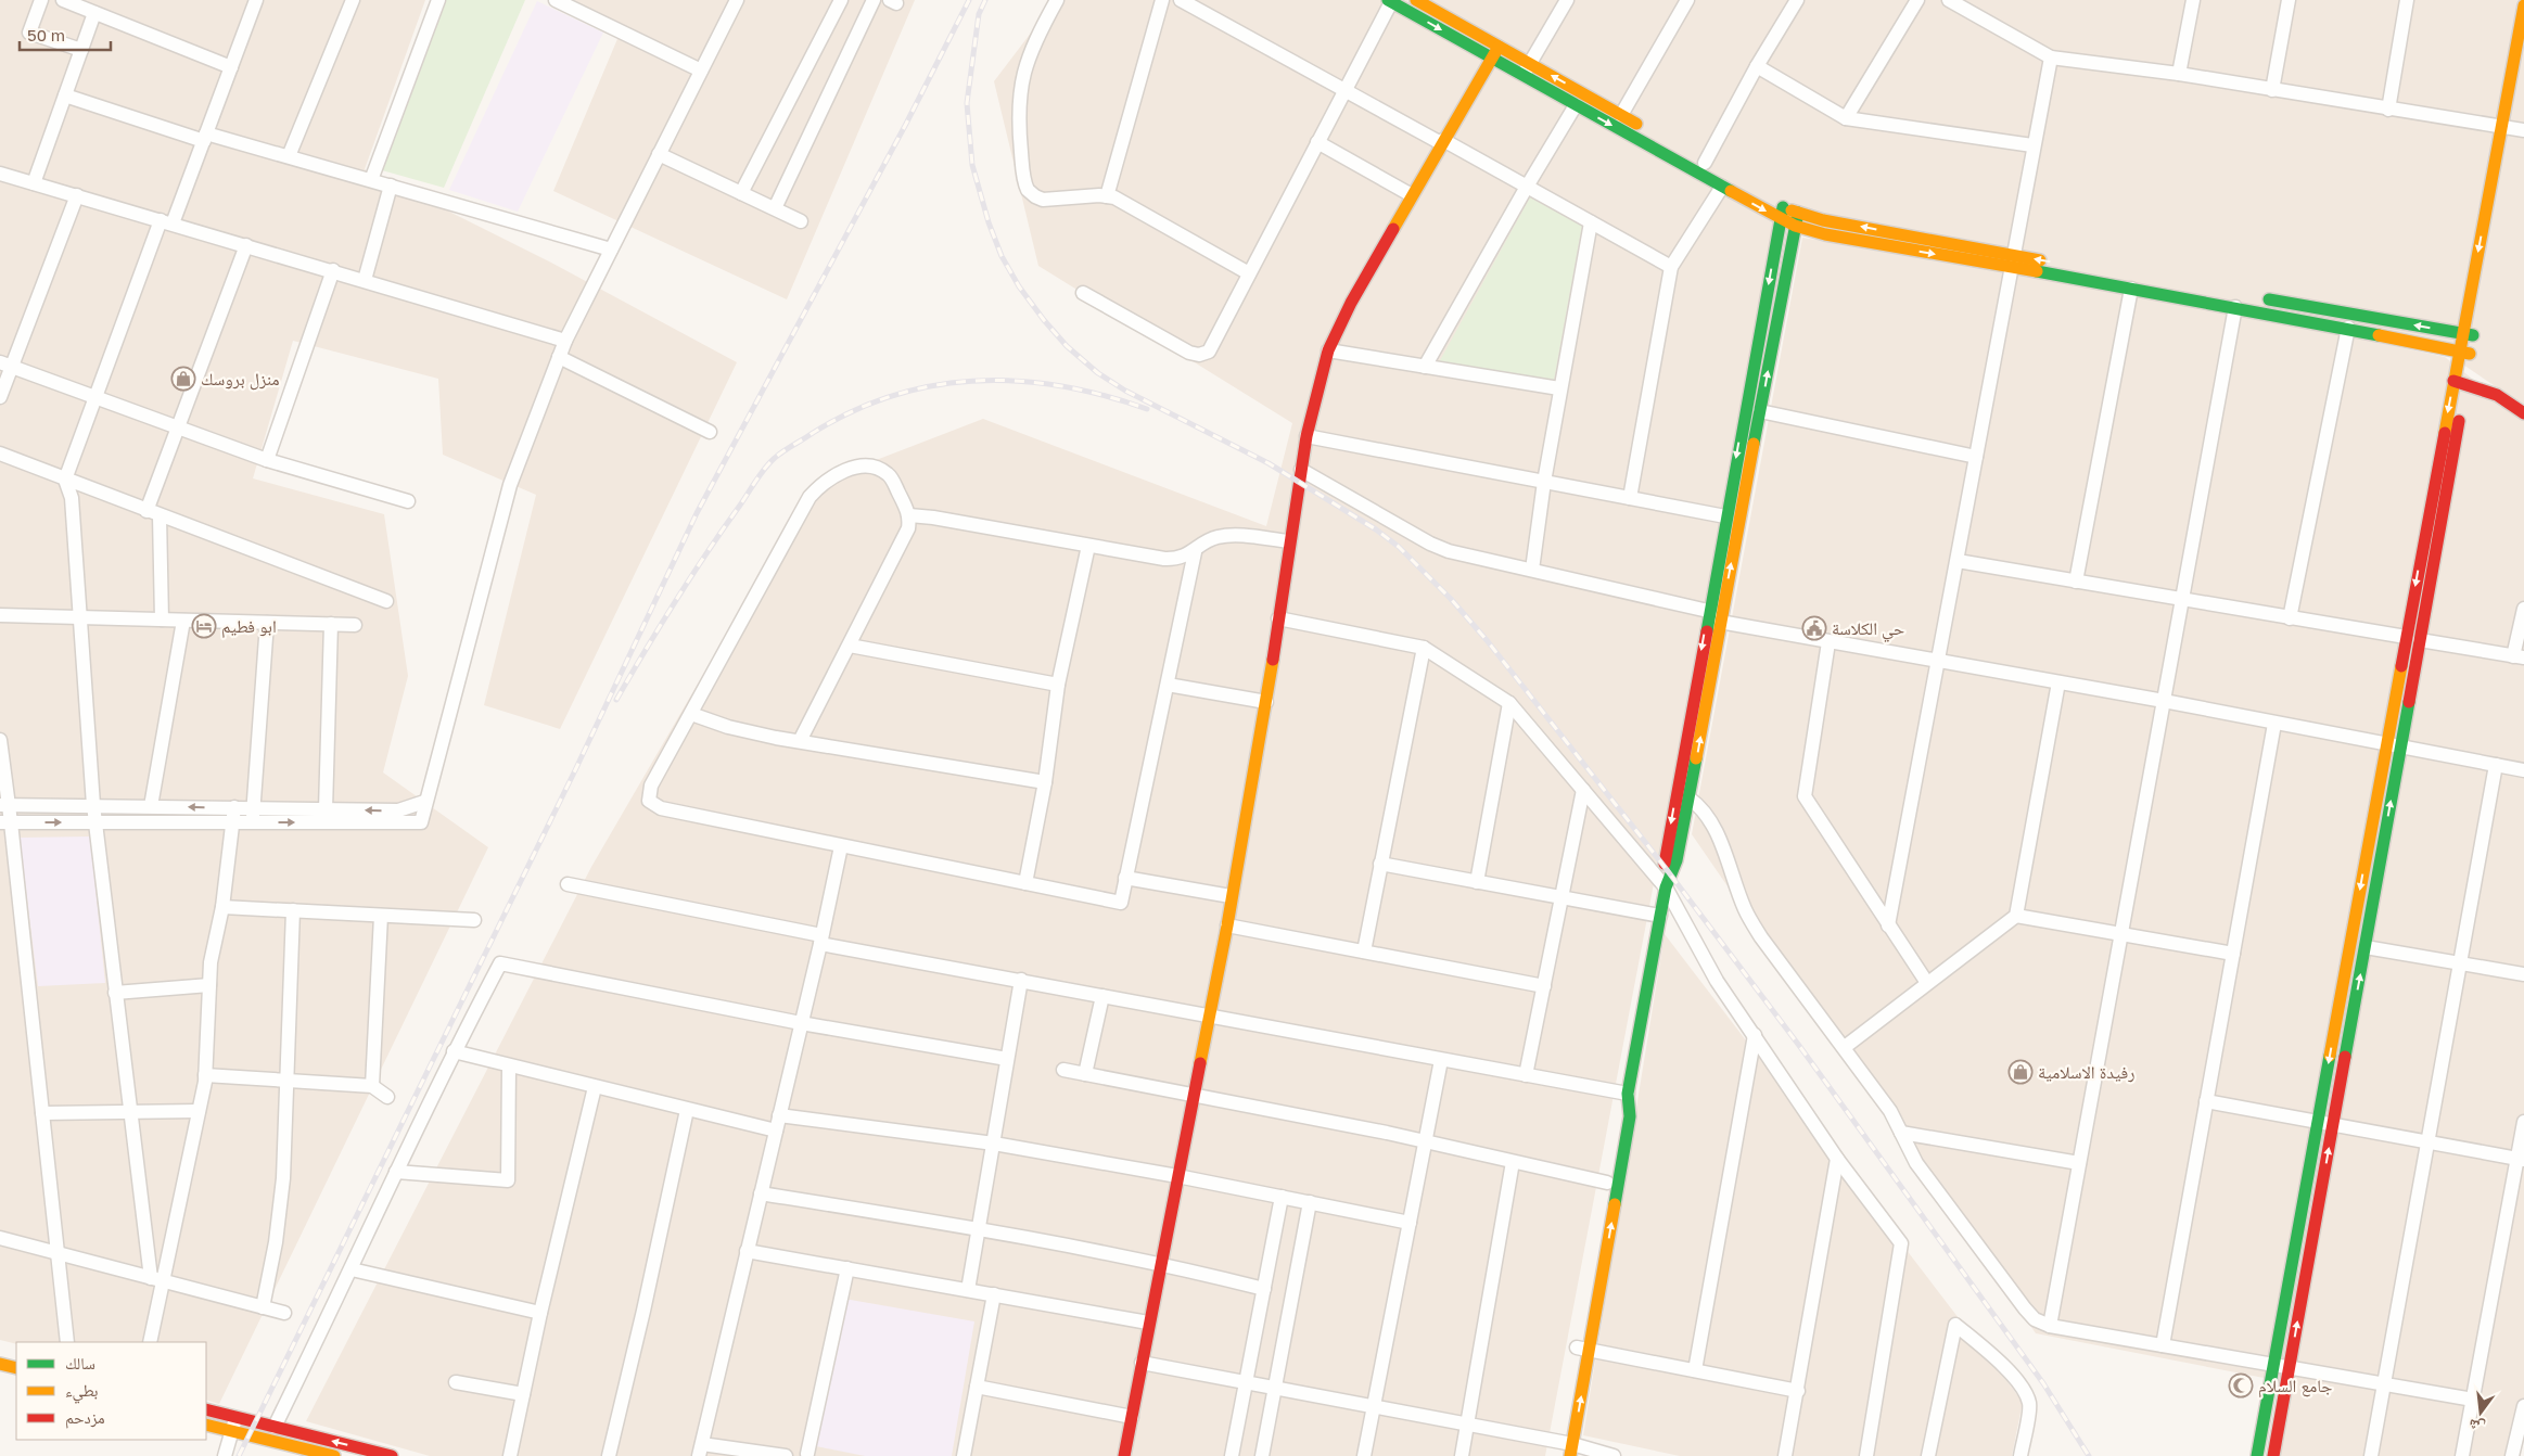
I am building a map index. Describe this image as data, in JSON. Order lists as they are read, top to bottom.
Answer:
{
  "places": {
    "shop": ["منزل بروسك", "رفيدة الاسلامية"],
    "hotel": ["ابو فطيم"],
    "public building": ["حي الكلاسة"],
    "mosque": ["جامع السلام"]
  },
  "legend": ["سالك", "بطيء", "مزدحم"],
  "scale_bar": "50 m",
  "north": "bottom"
}
